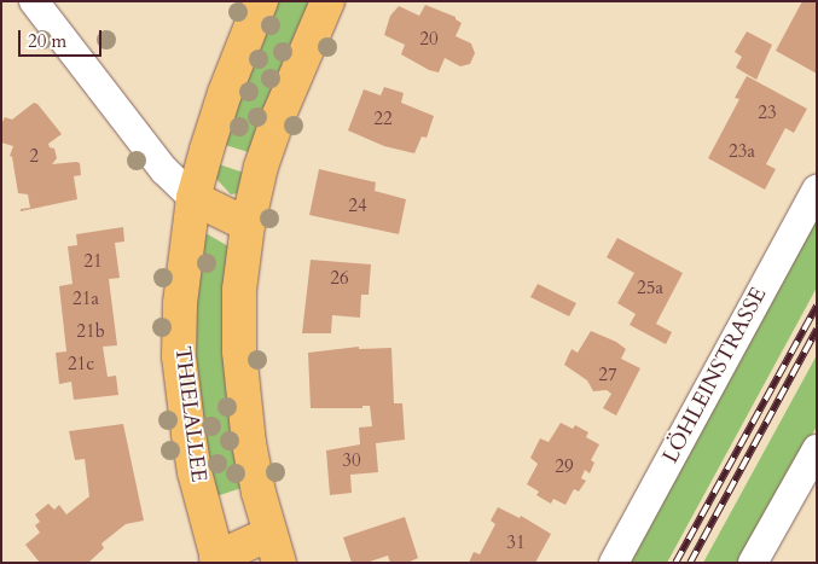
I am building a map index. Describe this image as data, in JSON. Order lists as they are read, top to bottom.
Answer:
{
  "streets": {
    "main road": ["THIELALLEE"],
    "street": ["LÖHLEINSTRASSE"]
  },
  "house_numbers": [
    "20",
    "23",
    "22",
    "23a",
    "2",
    "24",
    "21",
    "26",
    "25a",
    "21a",
    "21b",
    "21c",
    "27",
    "30",
    "29",
    "31"
  ],
  "scale_bar": "20 m"
}
